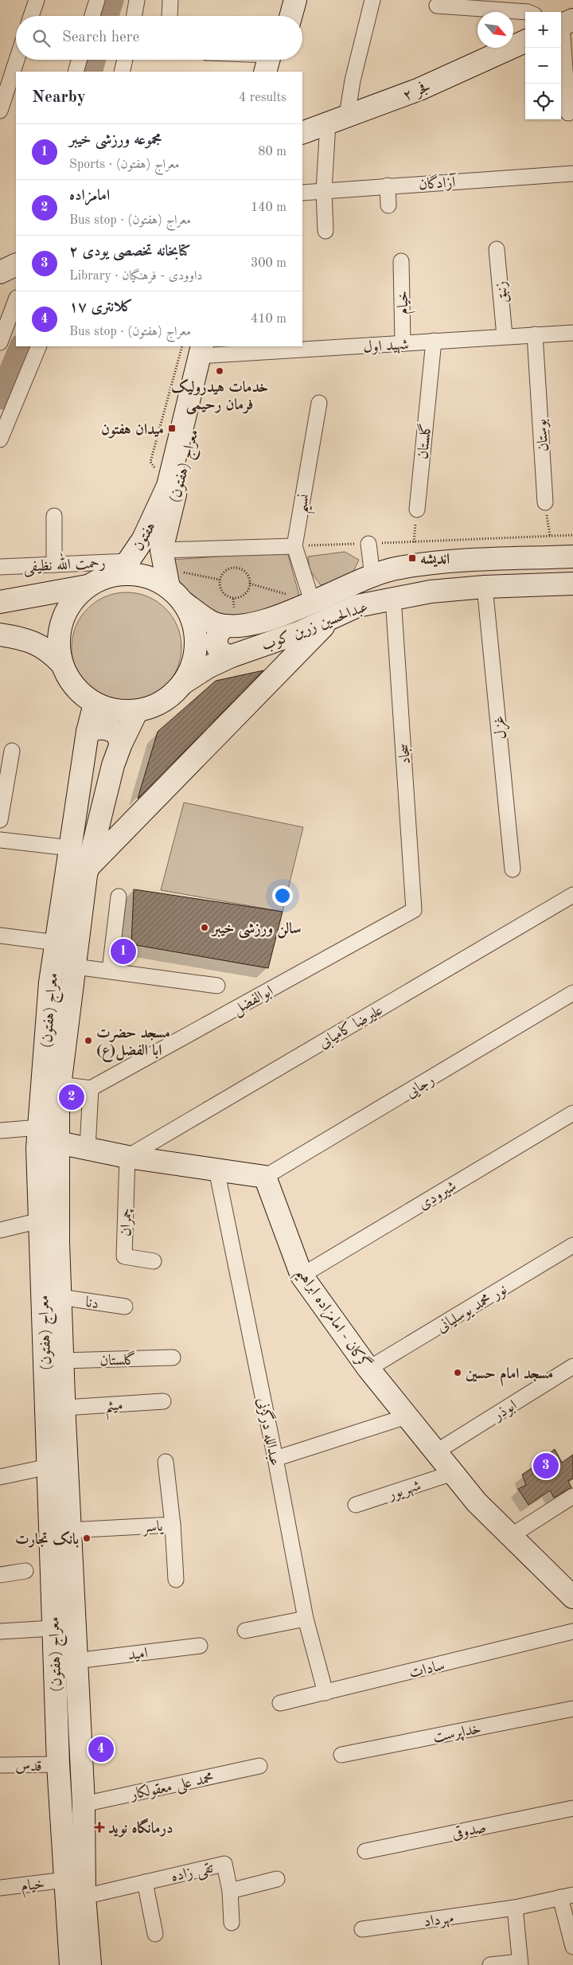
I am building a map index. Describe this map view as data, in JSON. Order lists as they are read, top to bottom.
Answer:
{
  "streets": {
    "main road": [
      "فجر ۲",
      "معراج (هفتون)",
      "هفتون",
      "عبدالحسین زرین کوب",
      "گرکان - امامزاده ابراهیم"
    ],
    "street": [
      "آزادگان",
      "زنبق",
      "خیام",
      "شهید اول",
      "بوستان",
      "گلستان",
      "نسیم",
      "رحمت الله نظیفی",
      "غزل",
      "سجاد",
      "ابوالفضل",
      "علیرضا کامیابی",
      "رجایی",
      "شیرودی",
      "چمران",
      "دنا",
      "نور محمد یوسلیانی",
      "میثم",
      "ابوذر",
      "عبدالله درگزنی",
      "شهریور",
      "یاسر",
      "امید",
      "سادات",
      "خداپرست",
      "قدس",
      "محمد علی معقولکار",
      "صدوقی",
      "تقی زاده",
      "مهرداد"
    ]
  },
  "crossings": [
    ["زنبق", "شهید اول"],
    ["خیام", "شهید اول"],
    ["خیام", "معراج (هفتون)"],
    ["شهید اول", "بوستان"],
    ["شهید اول", "گلستان"],
    ["شهید اول", "معراج (هفتون)"],
    ["گلستان", "معراج (هفتون)"],
    ["معراج (هفتون)", "هفتون"],
    ["معراج (هفتون)", "عبدالحسین زرین کوب"],
    ["معراج (هفتون)", "دنا"],
    ["معراج (هفتون)", "میثم"],
    ["معراج (هفتون)", "یاسر"],
    ["معراج (هفتون)", "امید"],
    ["معراج (هفتون)", "قدس"],
    ["معراج (هفتون)", "محمد علی معقولکار"],
    ["معراج (هفتون)", "تقی زاده"],
    ["نسیم", "عبدالحسین زرین کوب"],
    ["هفتون", "رحمت الله نظیفی"],
    ["هفتون", "عبدالحسین زرین کوب"],
    ["عبدالحسین زرین کوب", "غزل"],
    ["عبدالحسین زرین کوب", "سجاد"],
    ["سجاد", "ابوالفضل"],
    ["علیرضا کامیابی", "چمران"],
    ["رجایی", "گرکان - امامزاده ابراهیم"],
    ["شیرودی", "گرکان - امامزاده ابراهیم"],
    ["نور محمد یوسلیانی", "گرکان - امامزاده ابراهیم"],
    ["گرکان - امامزاده ابراهیم", "ابوذر"],
    ["گرکان - امامزاده ابراهیم", "شهریور"],
    ["عبدالله درگزنی", "سادات"]
  ],
  "places": {
    "other": [
      "خدمات هیدرولیک فرمان رحیمی",
      "سالن ورزشی خیبر",
      "مسجد حضرت ابا الفضل(ع)",
      "مسجد امام حسین",
      "بانک تجارت"
    ],
    "transit": ["میدان هفتون", "اندیشه"],
    "health": ["درمانگاه نوید"]
  },
  "north": "bottom right",
  "page": {
    "map_buttons": ["+", "−"],
    "search": "Search here",
    "heading": ["Nearby", "4 results"],
    "list": [
      {
        "mark": "1",
        "name": "مجموعه ورزشی خیبر",
        "note": "Sports · معراج (هفتون)",
        "value": "80 m"
      },
      {
        "mark": "2",
        "name": "امامزاده",
        "note": "Bus stop · معراج (هفتون)",
        "value": "140 m"
      },
      {
        "mark": "3",
        "name": "کتابخانه تخصصی یودی ۲",
        "note": "Library · داوودی - فرهنگیان",
        "value": "300 m"
      },
      {
        "mark": "4",
        "name": "کلانتری ۱۷",
        "note": "Bus stop · معراج (هفتون)",
        "value": "410 m"
      }
    ],
    "pins": [
      "1",
      "2",
      "3",
      "4"
    ]
  }
}
